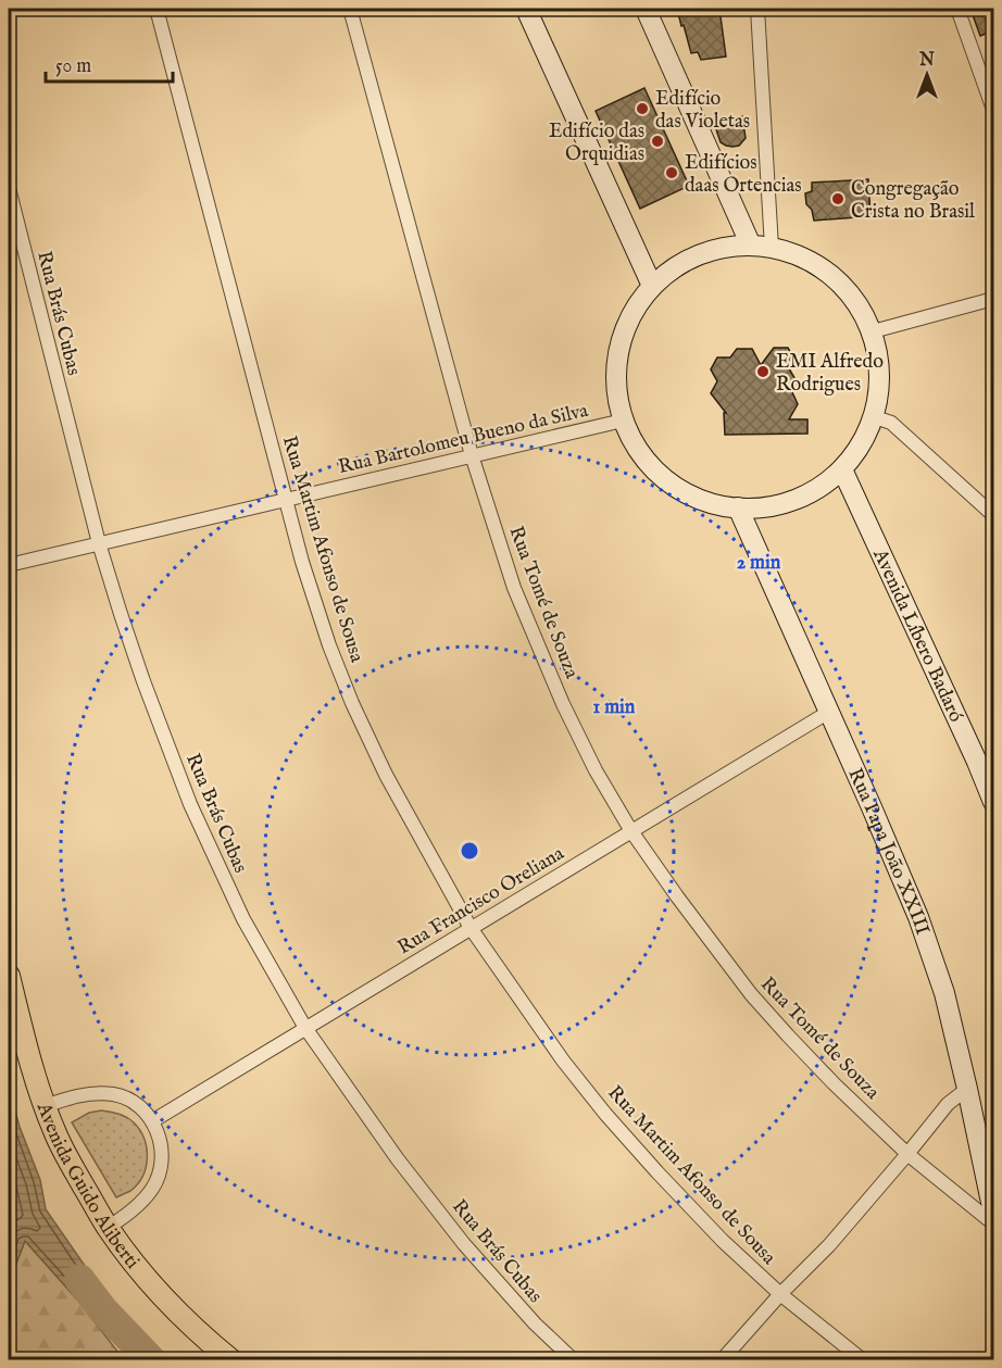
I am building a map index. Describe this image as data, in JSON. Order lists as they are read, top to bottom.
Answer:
{
  "streets": {
    "main road": ["Avenida Guido Aliberti"],
    "street": [
      "Rua Brás Cubas",
      "Rua Bartolomeu Bueno da Silva",
      "Rua Martim Afonso de Sousa",
      "Rua Tomé de Souza",
      "Avenida Líbero Badaró",
      "Rua Papa João XXIII",
      "Rua Francisco Oreliana"
    ]
  },
  "crossings": [
    ["Rua Brás Cubas", "Rua Bartolomeu Bueno da Silva"],
    ["Rua Brás Cubas", "Rua Francisco Oreliana"],
    ["Rua Bartolomeu Bueno da Silva", "Rua Martim Afonso de Sousa"],
    ["Rua Bartolomeu Bueno da Silva", "Rua Tomé de Souza"],
    ["Rua Martim Afonso de Sousa", "Rua Francisco Oreliana"],
    ["Rua Tomé de Souza", "Rua Francisco Oreliana"],
    ["Rua Papa João XXIII", "Rua Francisco Oreliana"]
  ],
  "places": [
    "Edifício das Violetas",
    "Edifício das Orquidias",
    "Edifícios daas Ortencias",
    "Congregação Crista no Brasil",
    "EMI Alfredo Rodrigues"
  ],
  "scale_bar": "50 m",
  "north": "top",
  "rings": ["2 min", "1 min"]
}
